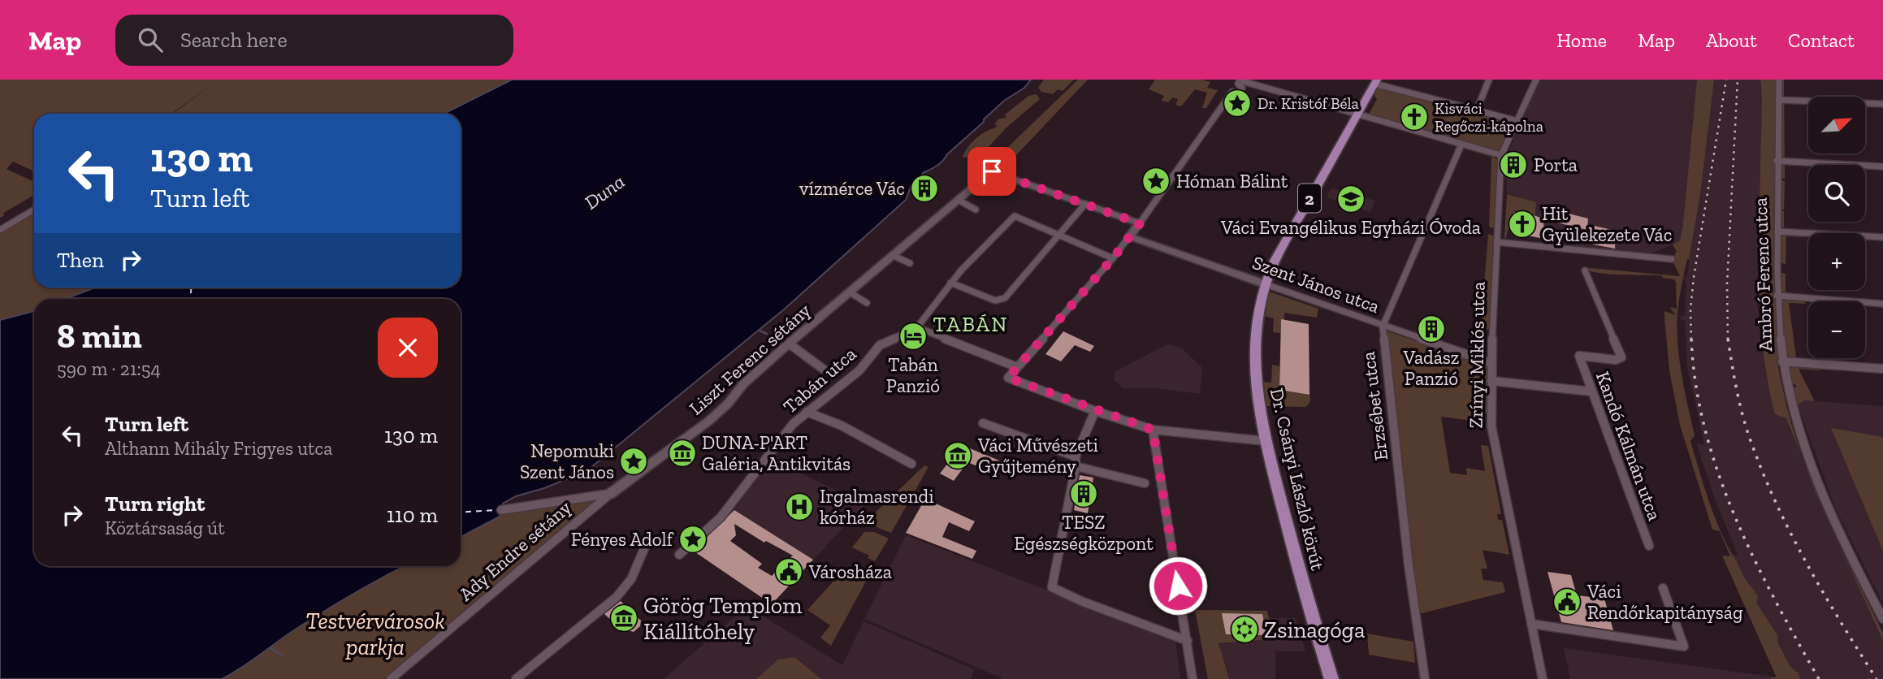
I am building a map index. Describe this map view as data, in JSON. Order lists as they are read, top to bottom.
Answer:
{
  "streets": {
    "main road": ["2", "Dr. Csányi László körút"],
    "street": [
      "Ambró Ferenc utca",
      "Szent János utca",
      "Zrínyi Miklós utca",
      "Liszt Ferenc sétány",
      "Tabán utca",
      "Erzsébet utca",
      "Kandó Kálmán utca",
      "Ady Endre sétány"
    ]
  },
  "crossings": [
    ["2", "Szent János utca"],
    ["2", "Dr. Csányi László körút"],
    ["Szent János utca", "Zrínyi Miklós utca"],
    ["Szent János utca", "Erzsébet utca"],
    ["Szent János utca", "Dr. Csányi László körút"],
    ["Liszt Ferenc sétány", "Ady Endre sétány"]
  ],
  "districts": ["TABÁN"],
  "water": ["Duna"],
  "parks": ["Testvérvárosok parkja"],
  "places": {
    "place": [
      "Dr. Kristóf Béla",
      "Hóman Bálint",
      "Nepomuki Szent János",
      "Fényes Adolf"
    ],
    "church": ["Kisváci Regőczi-kápolna", "Hit Gyülekezete Vác"],
    "building": [
      "Porta",
      "vízmérce Vác",
      "Vadász Panzió",
      "TESZ Egészségközpont"
    ],
    "school or university": ["Váci Evangélikus Egyházi Óvoda"],
    "hotel": ["Tabán Panzió"],
    "museum": ["DUNA-P'ART Galéria, Antikvitás", "Váci Művészeti Gyűjtemény", "Görög Templom Kiállítóhely"],
    "hospital": ["Irgalmasrendi kórház"],
    "public building": ["Városháza", "Váci Rendőrkapitányság"],
    "synagogue": ["Zsinagóga"]
  },
  "north": "top right",
  "page": {
    "header": "Map",
    "search": "Search here",
    "nav": [
      "Home",
      "Map",
      "About",
      "Contact"
    ],
    "map_buttons": ["+", "−"],
    "turn": ["130 m", "Turn left"],
    "then": "Then",
    "heading": ["8 min", "590 m · 21:54"],
    "list": [
      {
        "name": "Turn left",
        "note": "Althann Mihály Frigyes utca",
        "value": "130 m"
      },
      {
        "name": "Turn right",
        "note": "Köztársaság út",
        "value": "110 m"
      }
    ]
  }
}
